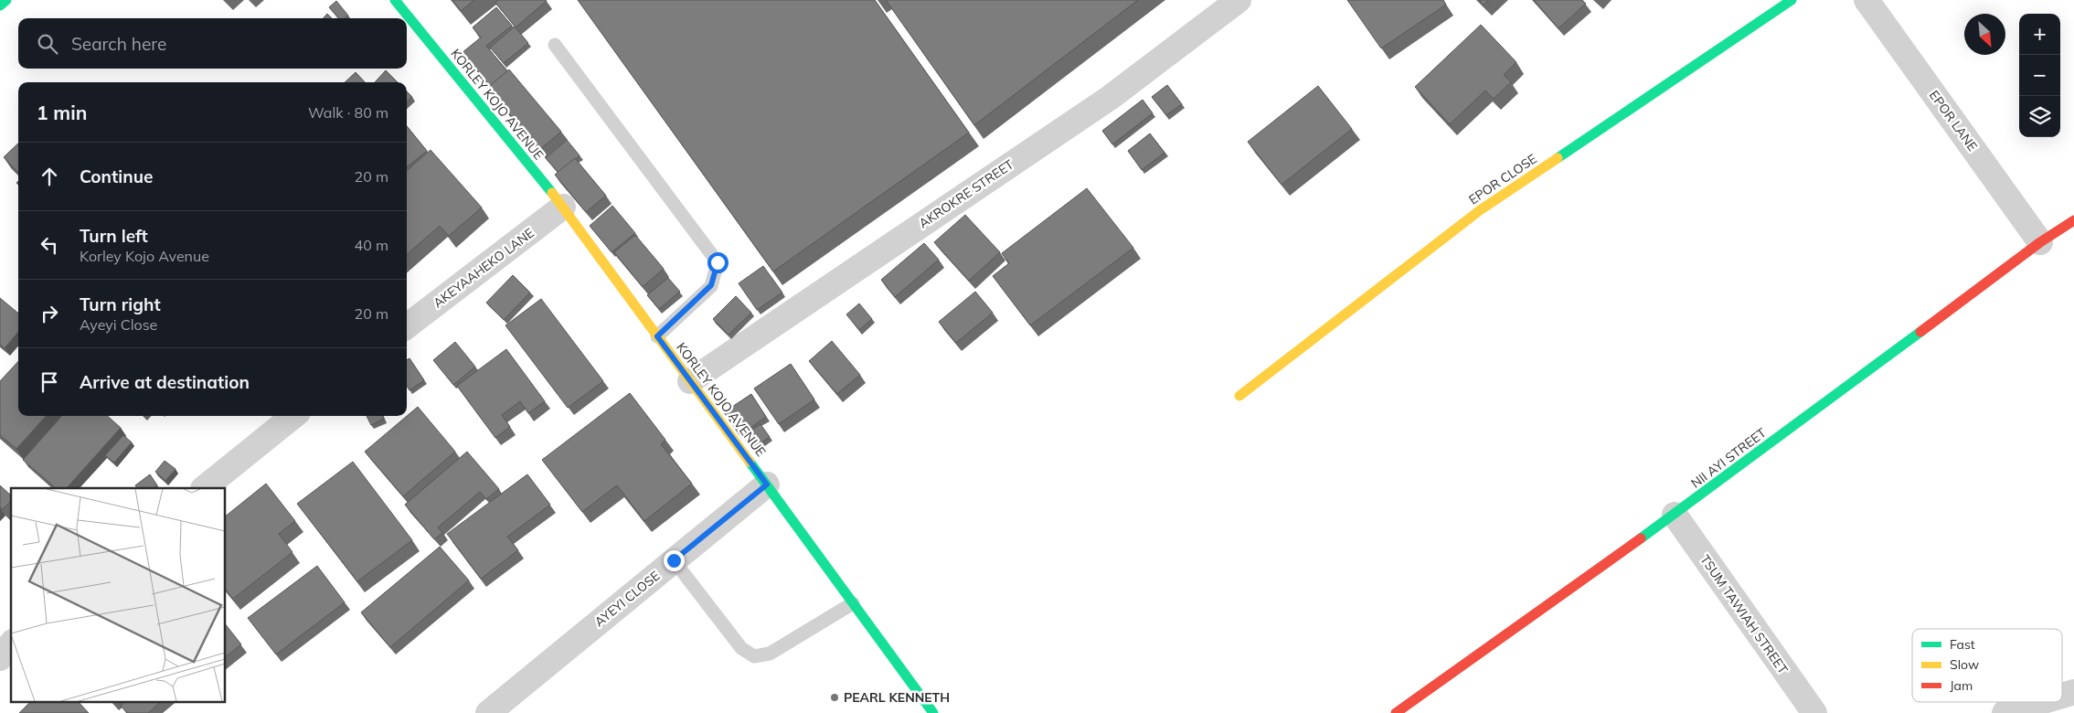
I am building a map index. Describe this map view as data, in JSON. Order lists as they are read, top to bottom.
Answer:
{
  "streets": {
    "main road": ["KORLEY KOJO AVENUE", "EPOR CLOSE", "NII AYI STREET"],
    "street": [
      "EPOR LANE",
      "AKROKRE STREET",
      "AKEYAAHEKO LANE",
      "AYEYI CLOSE",
      "TSUM TAWIAH STREET"
    ]
  },
  "crossings": [
    ["KORLEY KOJO AVENUE", "AKROKRE STREET"],
    ["KORLEY KOJO AVENUE", "AKEYAAHEKO LANE"],
    ["KORLEY KOJO AVENUE", "AYEYI CLOSE"],
    ["EPOR LANE", "NII AYI STREET"],
    ["NII AYI STREET", "TSUM TAWIAH STREET"]
  ],
  "places": ["PEARL KENNETH"],
  "legend": ["Fast", "Slow", "Jam"],
  "north": "bottom right",
  "page": {
    "map_buttons": ["+", "−"],
    "search": "Search here",
    "heading": ["1 min", "Walk · 80 m"],
    "list": [
      ["Continue", "20 m"],
      ["Turn left", "Korley Kojo Avenue", "40 m"],
      ["Turn right", "Ayeyi Close", "20 m"],
      "Arrive at destination"
    ]
  }
}
